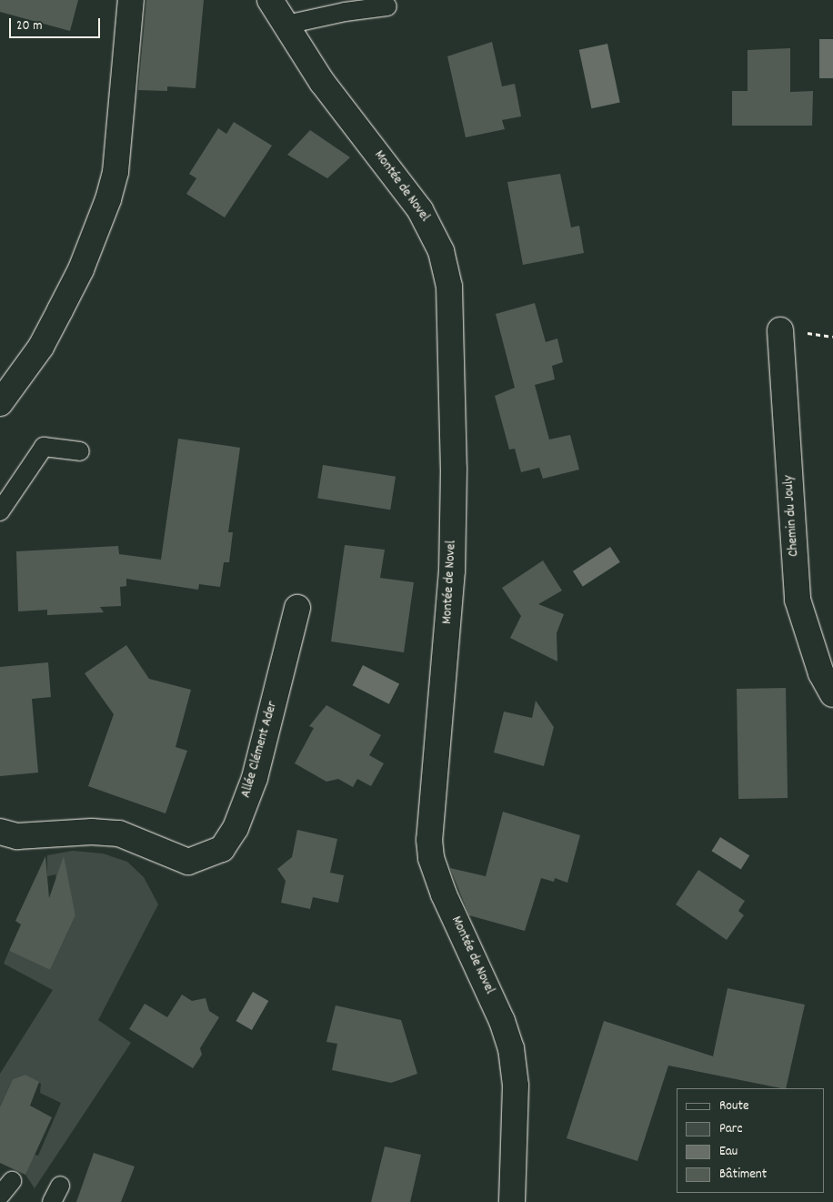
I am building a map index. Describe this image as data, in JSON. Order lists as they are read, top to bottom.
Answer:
{
  "streets": {
    "street": ["Montée de Novel", "Chemin du Jouly", "Allée Clément Ader"]
  },
  "legend": [
    "Route",
    "Parc",
    "Eau",
    "Bâtiment"
  ],
  "scale_bar": "20 m"
}
